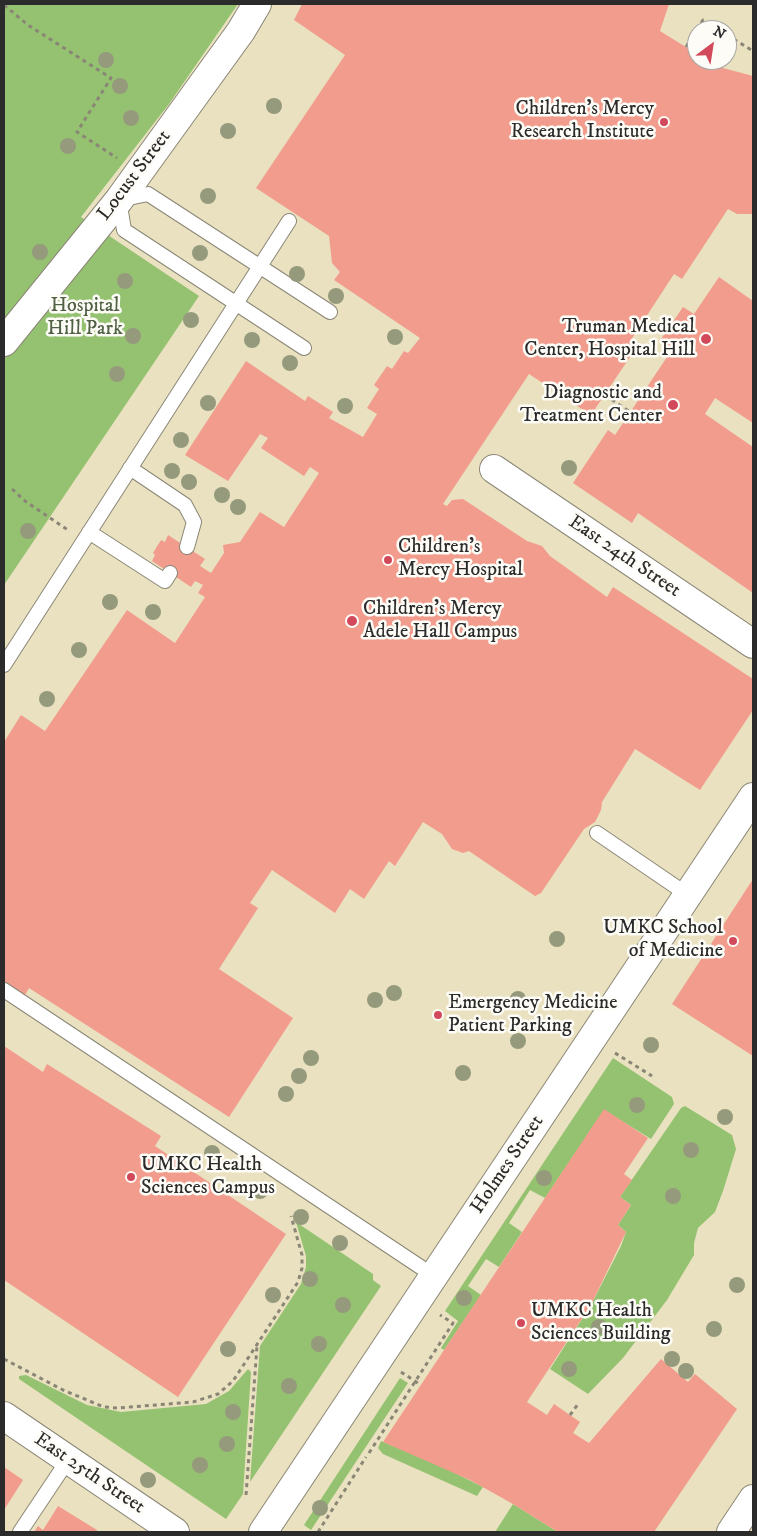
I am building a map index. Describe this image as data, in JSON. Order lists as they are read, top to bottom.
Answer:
{
  "streets": {
    "street": [
      "Locust Street",
      "East 24th Street",
      "Holmes Street",
      "East 25th Street"
    ]
  },
  "parks": ["Hospital Hill Park"],
  "places": [
    "Children’s Mercy Research Institute",
    "Truman Medical Center, Hospital Hill",
    "Diagnostic and Treatment Center",
    "Children's Mercy Hospital",
    "Children's Mercy Adele Hall Campus",
    "UMKC School of Medicine",
    "Emergency Medicine Patient Parking",
    "UMKC Health Sciences Campus",
    "UMKC Health Sciences Building"
  ],
  "north": "top right"
}
